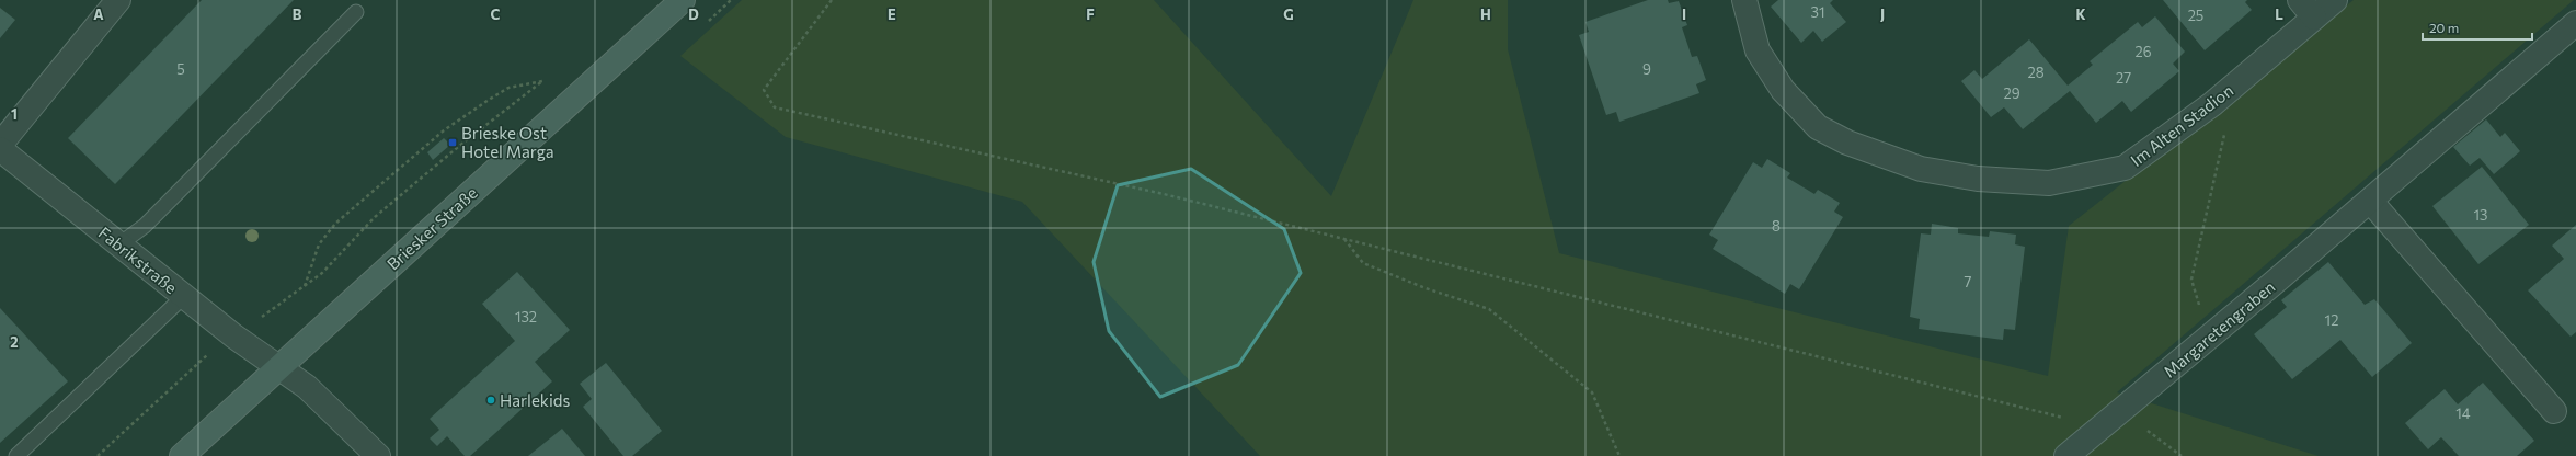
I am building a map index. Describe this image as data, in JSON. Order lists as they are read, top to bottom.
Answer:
{
  "streets": {
    "main road": ["Briesker Straße"],
    "street": ["Im Alten Stadion", "Fabrikstraße", "Margaretengraben"]
  },
  "crossings": [
    ["Briesker Straße", "Fabrikstraße"]
  ],
  "places": {
    "transit": ["Brieske Ost Hotel Marga"],
    "other": ["Harlekids"]
  },
  "house_numbers": [
    "31",
    "25",
    "26",
    "5",
    "9",
    "28",
    "27",
    "29",
    "13",
    "8",
    "7",
    "132",
    "12",
    "14"
  ],
  "scale_bar": "20 m",
  "grid": {
    "columns": [
      "A",
      "B",
      "C",
      "D",
      "E",
      "F",
      "G",
      "H",
      "I",
      "J",
      "K",
      "L"
    ],
    "rows": ["1", "2"]
  }
}
